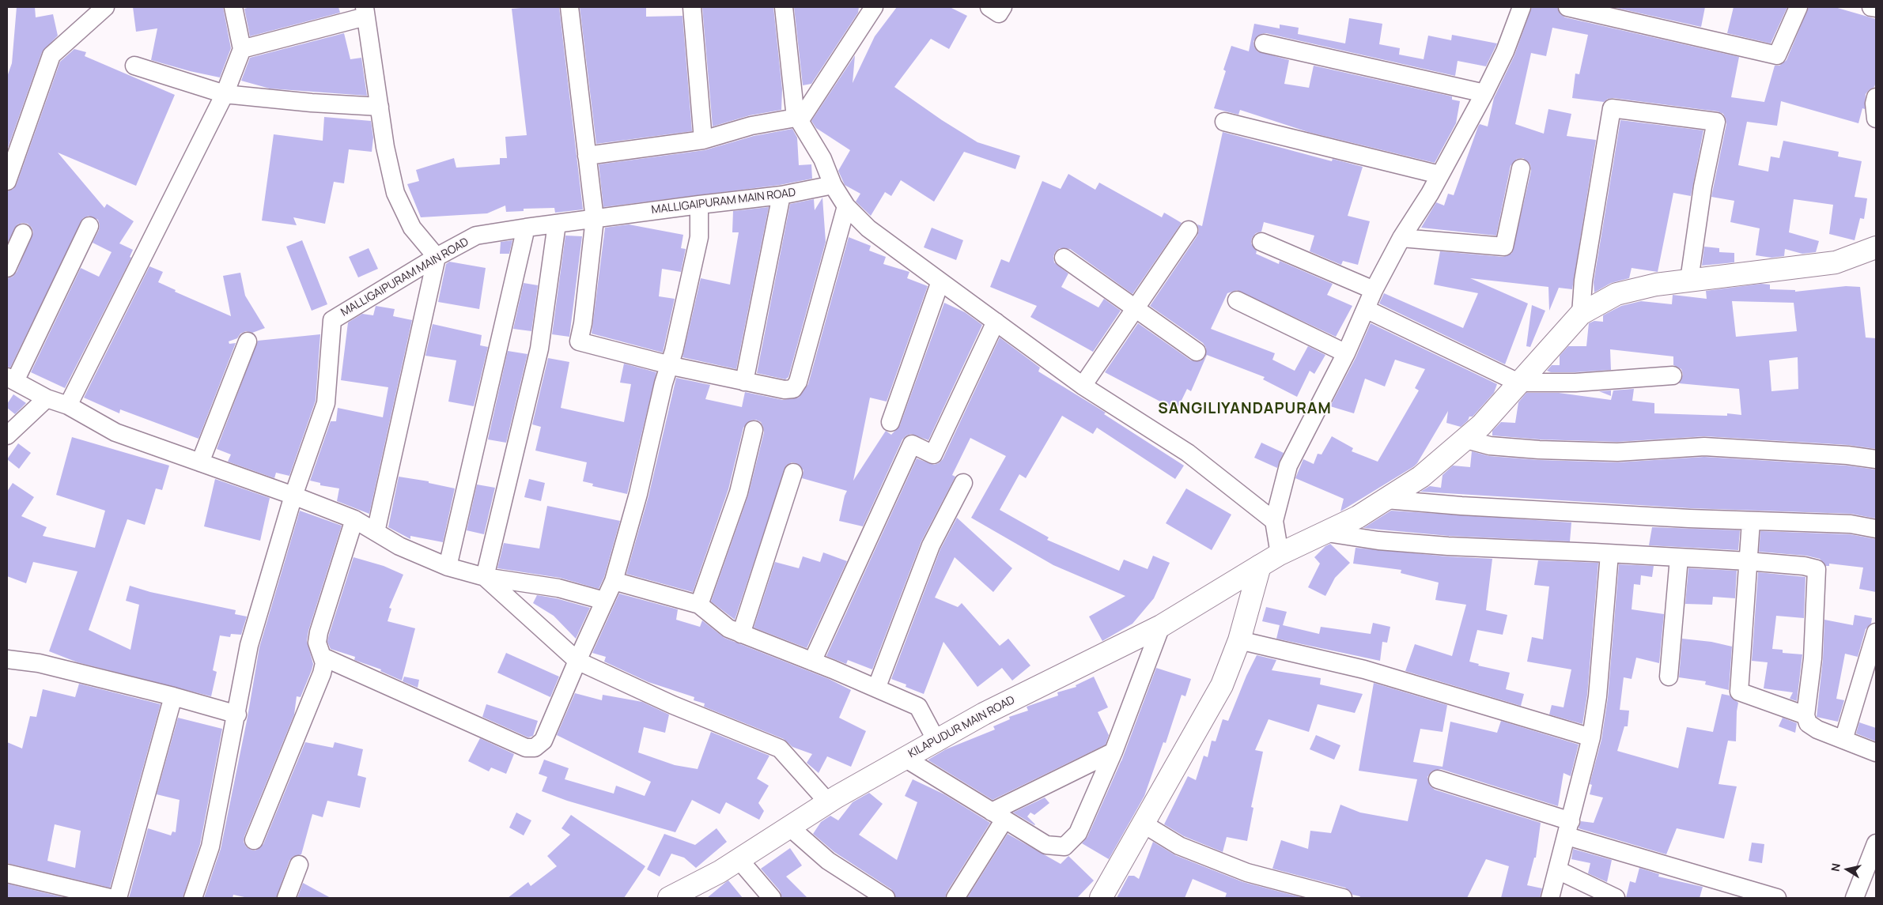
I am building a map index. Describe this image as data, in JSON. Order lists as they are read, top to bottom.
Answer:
{
  "streets": {
    "main road": ["KILAPUDUR MAIN ROAD"],
    "street": ["MALLIGAIPURAM MAIN ROAD"]
  },
  "districts": ["SANGILIYANDAPURAM"],
  "north": "left"
}
